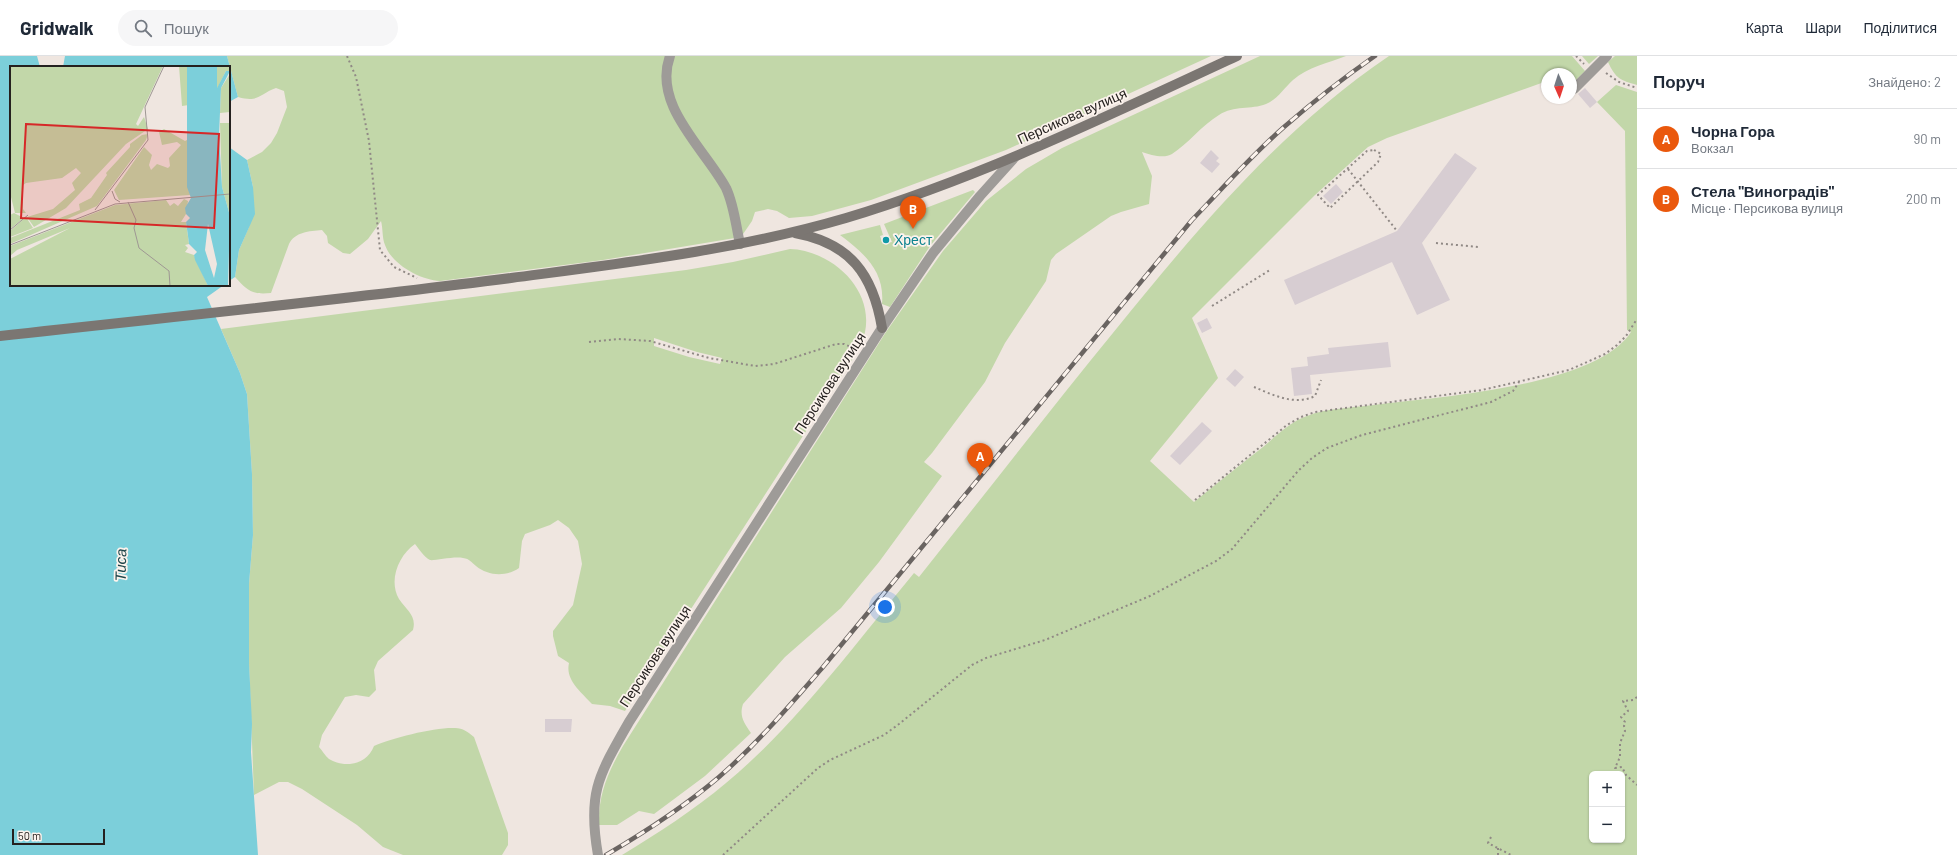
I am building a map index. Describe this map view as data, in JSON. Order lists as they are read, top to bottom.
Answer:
{
  "streets": {
    "main road": ["Персикова вулиця"]
  },
  "water": ["Тиса"],
  "places": ["Хрест"],
  "scale_bar": "50 m",
  "north": "bottom",
  "page": {
    "header": "Gridwalk",
    "search": "Пошук",
    "nav": ["Карта", "Шари", "Поділитися"],
    "heading": ["Поруч", "Знайдено: 2"],
    "list": [
      {
        "mark": "A",
        "name": "Чорна Гора",
        "note": "Вокзал",
        "value": "90 m"
      },
      {
        "mark": "B",
        "name": "Стела \"Виноградів\"",
        "note": "Місце · Персикова вулиця",
        "value": "200 m"
      }
    ],
    "pins": ["B", "A"],
    "map_buttons": ["+", "−"],
    "scale": "50 m"
  }
}
